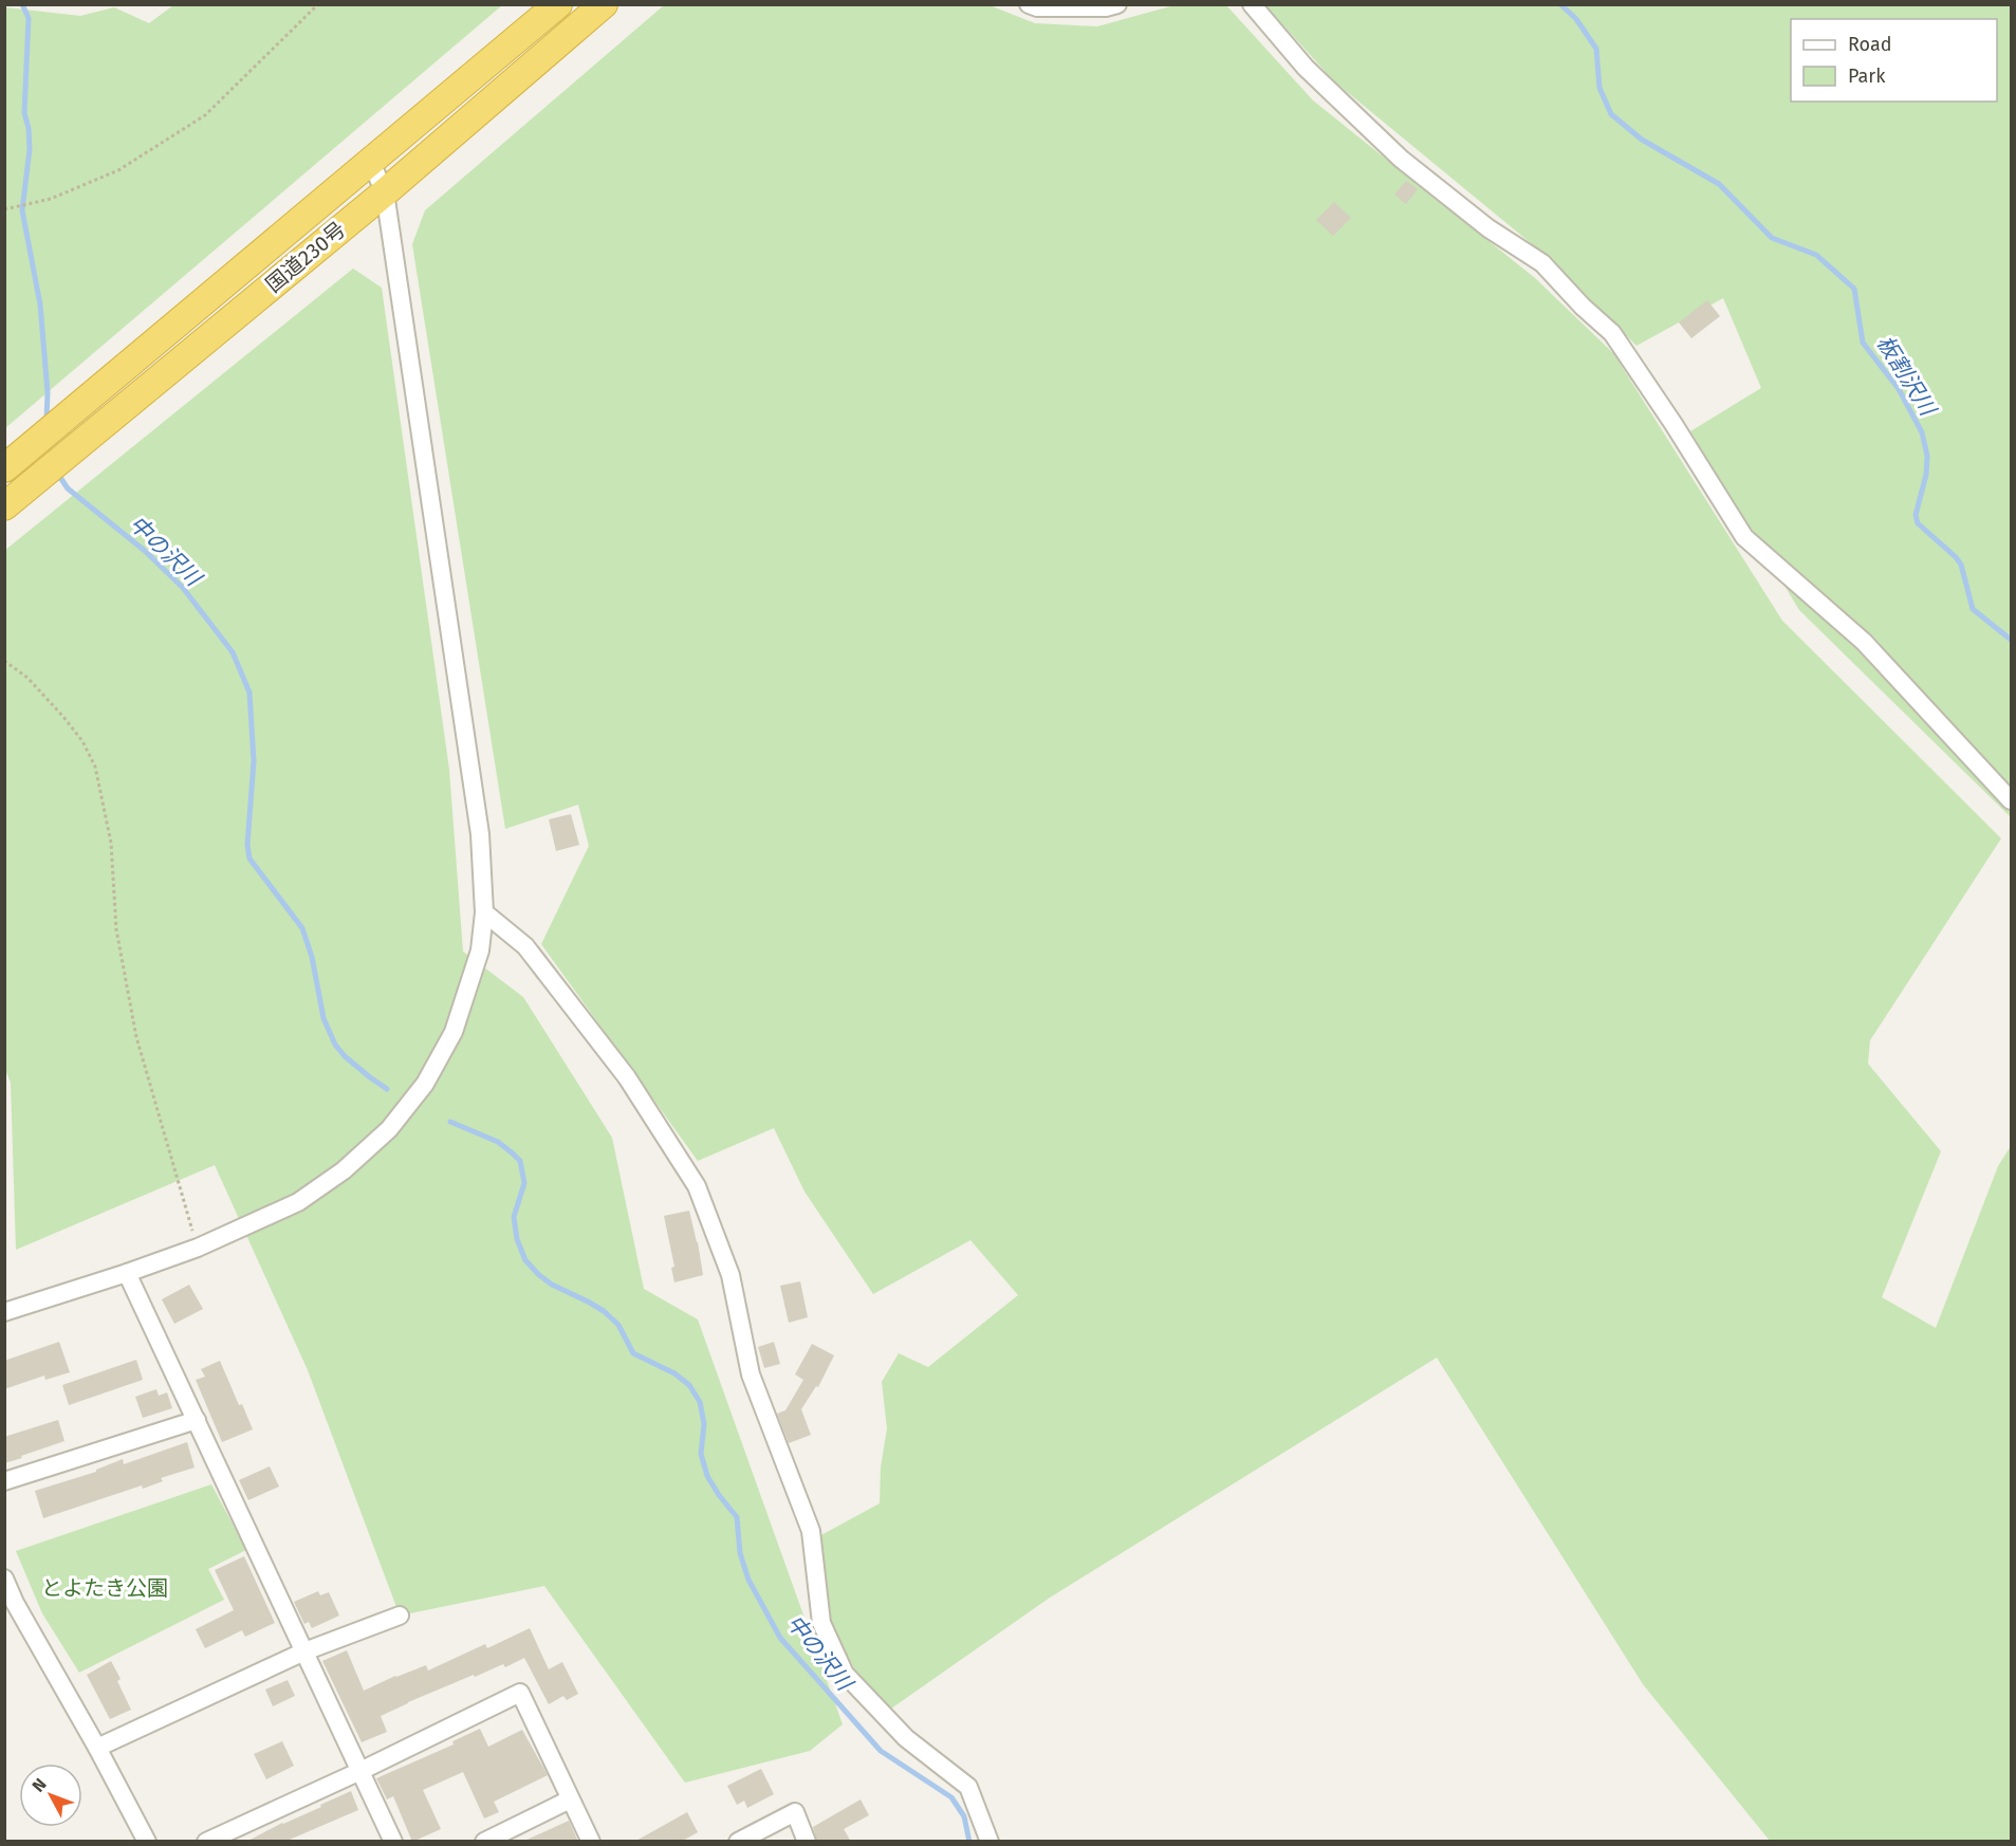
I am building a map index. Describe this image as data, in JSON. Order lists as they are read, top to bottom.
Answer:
{
  "streets": {
    "highway": ["国道230号"]
  },
  "water": ["板割沢川", "中の沢川"],
  "parks": ["とよたき公園"],
  "legend": ["Road", "Park"],
  "north": "top left"
}
